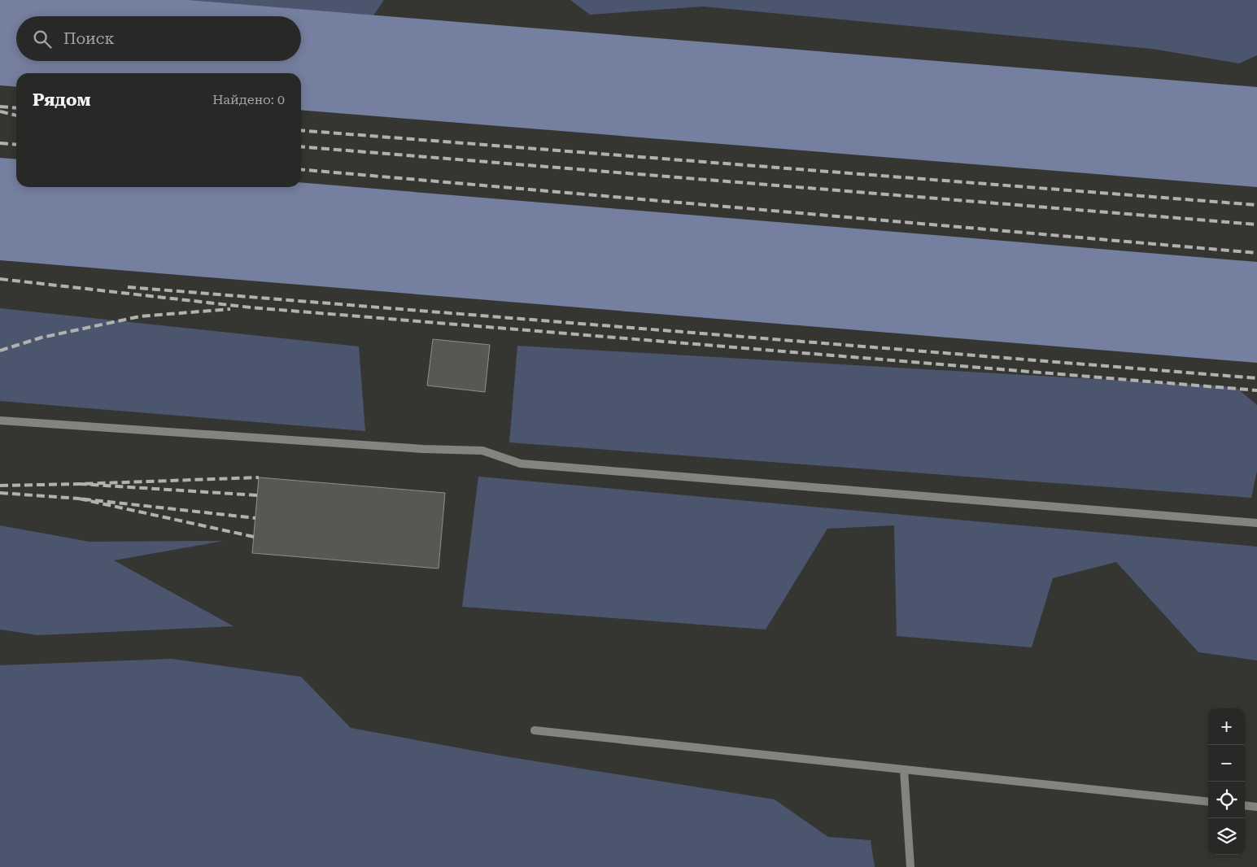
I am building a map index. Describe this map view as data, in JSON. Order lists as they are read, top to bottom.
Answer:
{
  "page": {
    "search": "Поиск",
    "heading": ["Рядом", "Найдено: 0"],
    "map_buttons": ["+", "−"]
  }
}
